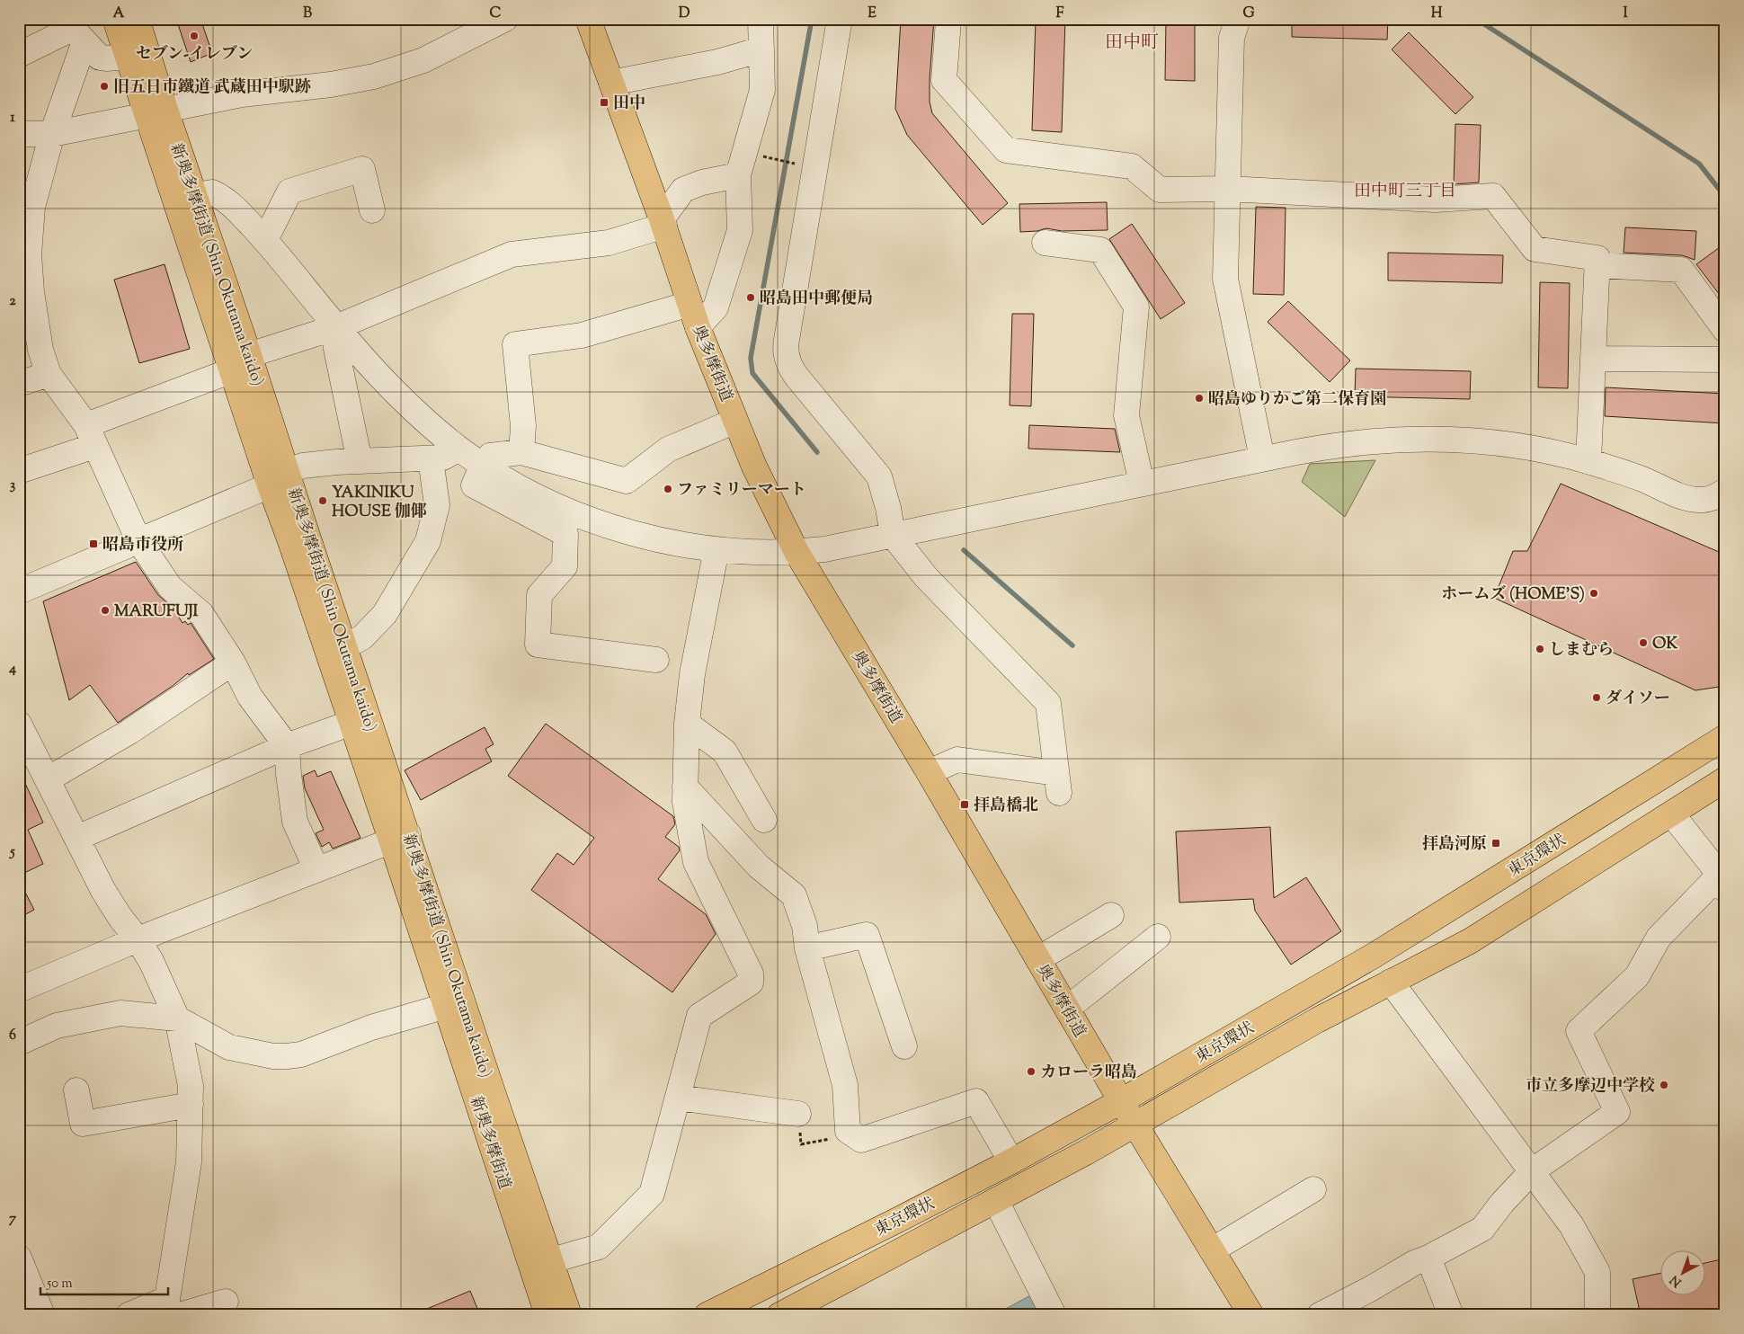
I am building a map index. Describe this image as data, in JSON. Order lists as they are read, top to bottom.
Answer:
{
  "streets": {
    "main road": [
      "新奥多摩街道 (Shin Okutama kaido)",
      "奥多摩街道",
      "東京環状",
      "新奥多摩街道"
    ]
  },
  "crossings": [
    ["新奥多摩街道 (Shin Okutama kaido)", "新奥多摩街道"],
    ["奥多摩街道", "東京環状"]
  ],
  "districts": ["田中町", "田中町三丁目"],
  "places": {
    "other": [
      "セブン-イレブン",
      "旧五日市鐵道 武蔵田中駅跡",
      "昭島田中郵便局",
      "昭島ゆりかご第二保育園",
      "ファミリーマート",
      "YAKINIKU HOUSE 伽倻",
      "ホームズ (HOME'S)",
      "MARUFUJI",
      "OK",
      "しまむら",
      "ダイソー",
      "カローラ昭島",
      "市立多摩辺中学校"
    ],
    "transit": [
      "田中",
      "昭島市役所",
      "拝島橋北",
      "拝島河原"
    ]
  },
  "scale_bar": "50 m",
  "north": "bottom left",
  "grid": {
    "columns": [
      "A",
      "B",
      "C",
      "D",
      "E",
      "F",
      "G",
      "H",
      "I"
    ],
    "rows": [
      "1",
      "2",
      "3",
      "4",
      "5",
      "6",
      "7"
    ]
  }
}
